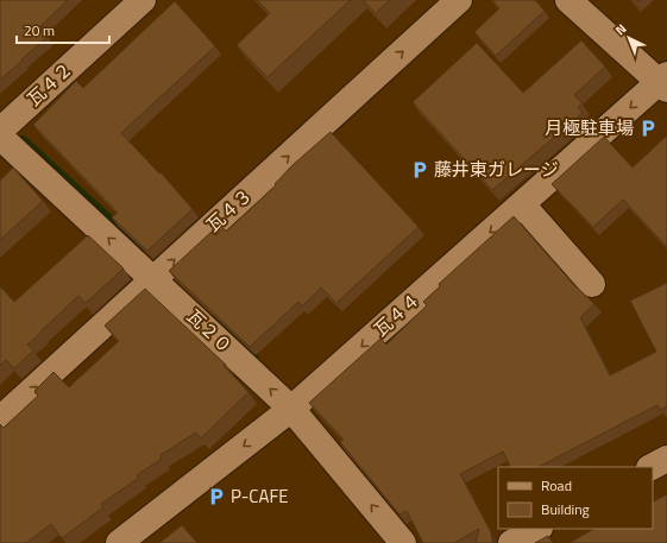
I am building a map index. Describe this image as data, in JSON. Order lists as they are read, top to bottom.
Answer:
{
  "streets": {
    "street": [
      "瓦４２",
      "瓦４３",
      "瓦４４",
      "瓦２０"
    ]
  },
  "crossings": [
    ["瓦４３", "瓦２０"],
    ["瓦４４", "瓦２０"]
  ],
  "one_way": ["瓦４３", "瓦４４", "瓦２０"],
  "places": {
    "parking": ["月極駐車場", "藤井東ガレージ", "P-CAFE"]
  },
  "legend": ["Road", "Building"],
  "scale_bar": "20 m",
  "north": "top left"
}
